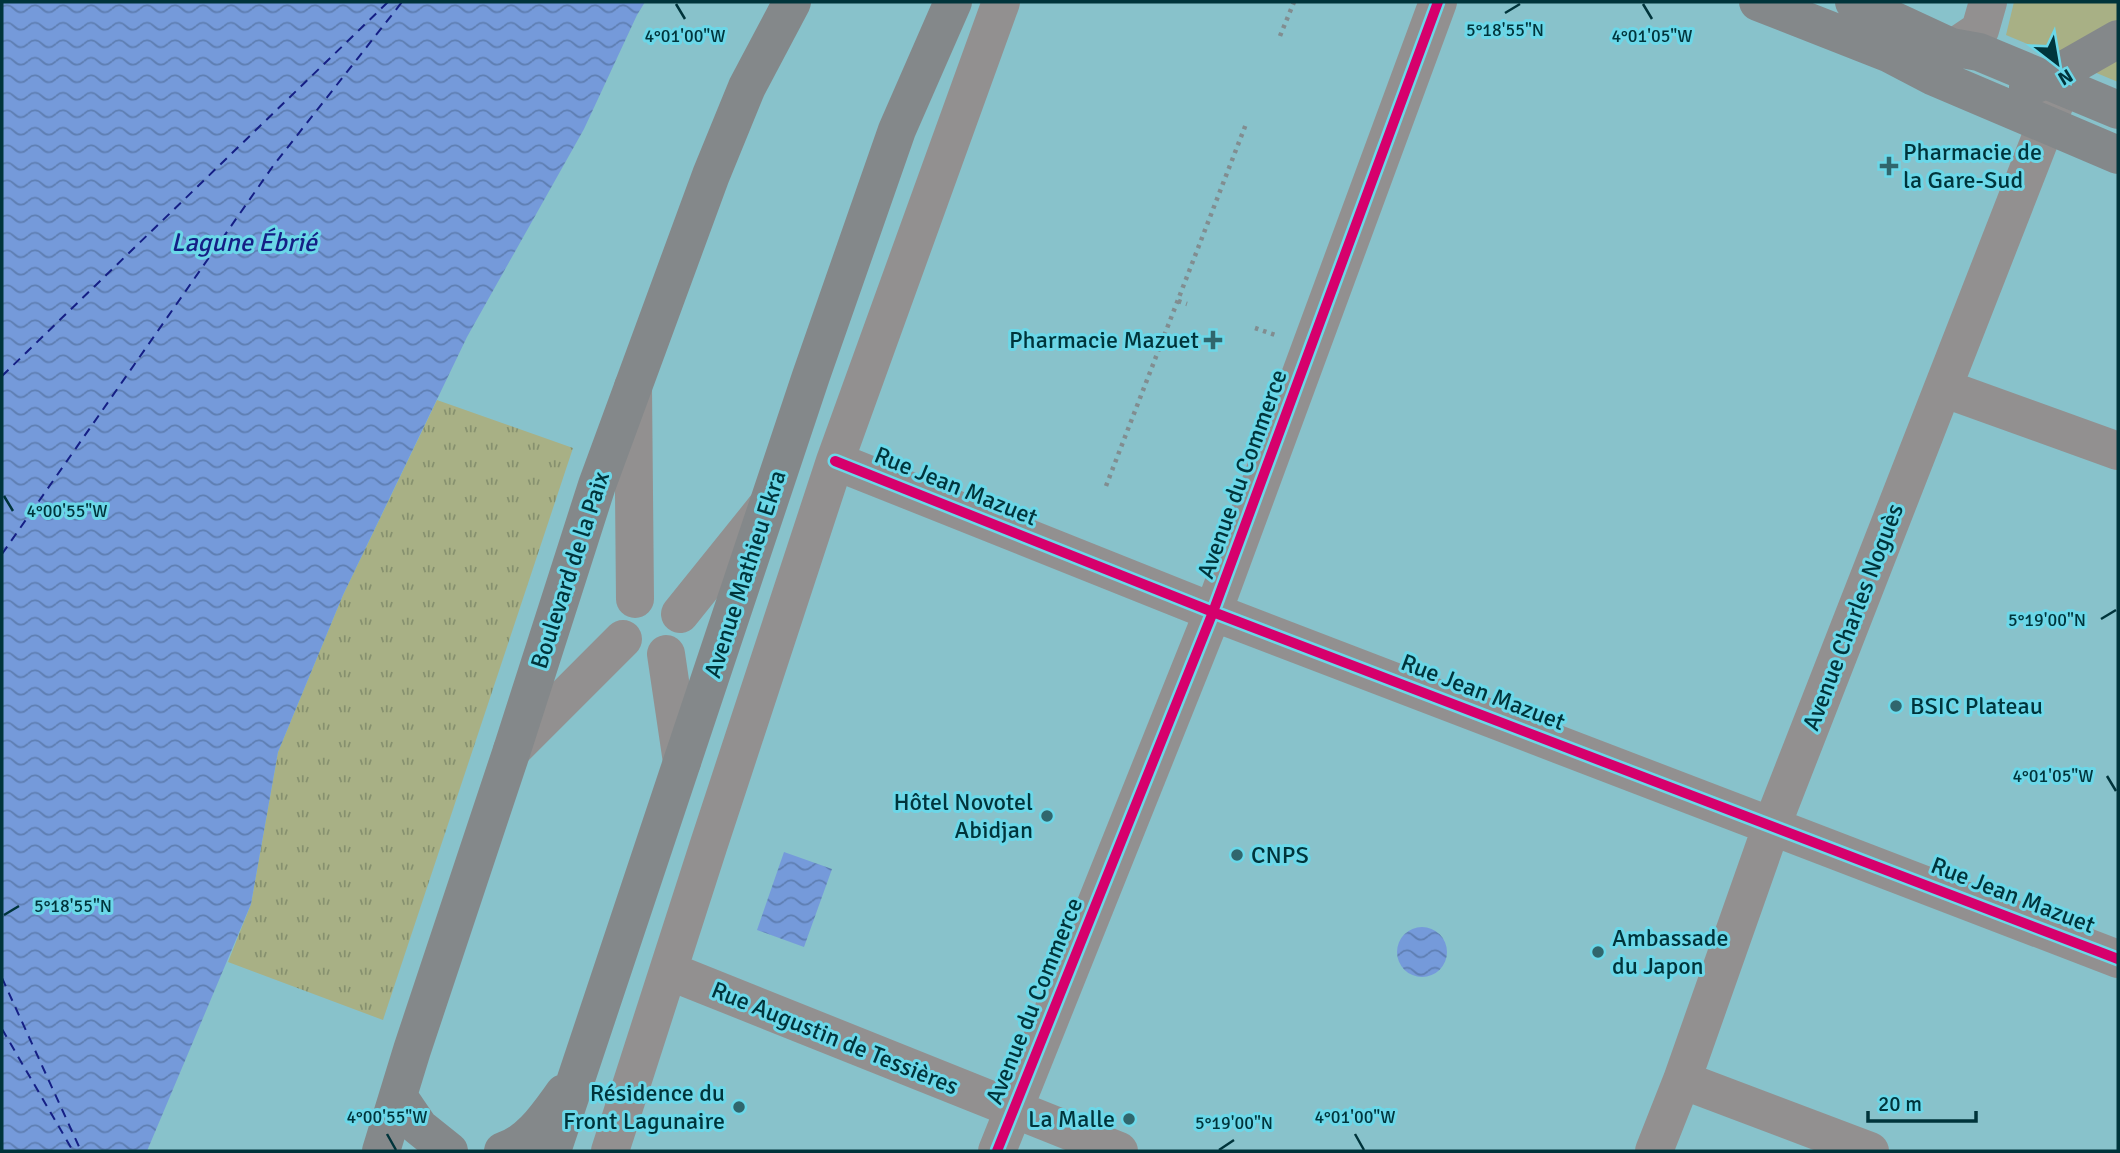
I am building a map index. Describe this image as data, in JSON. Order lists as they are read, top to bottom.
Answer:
{
  "streets": {
    "main road": ["Boulevard de la Paix", "Avenue Mathieu Ekra"],
    "street": [
      "Avenue du Commerce",
      "Rue Jean Mazuet",
      "Avenue Charles Noguès",
      "Rue Augustin de Tessières"
    ]
  },
  "crossings": [
    ["Avenue du Commerce", "Rue Jean Mazuet"],
    ["Avenue du Commerce", "Rue Augustin de Tessières"],
    ["Rue Jean Mazuet", "Avenue Charles Noguès"]
  ],
  "water": ["Lagune Ébrié"],
  "places": {
    "health": ["Pharmacie de la Gare-Sud", "Pharmacie Mazuet"],
    "other": [
      "BSIC Plateau",
      "Hôtel Novotel Abidjan",
      "CNPS",
      "Ambassade du Japon",
      "Résidence du Front Lagunaire",
      "La Malle"
    ]
  },
  "scale_bar": "20 m",
  "north": "bottom right",
  "coordinates": [
    "5°18'55\"N",
    "4°01'00\"W",
    "4°01'05\"W",
    "4°00'55\"W",
    "5°19'00\"N"
  ]
}
